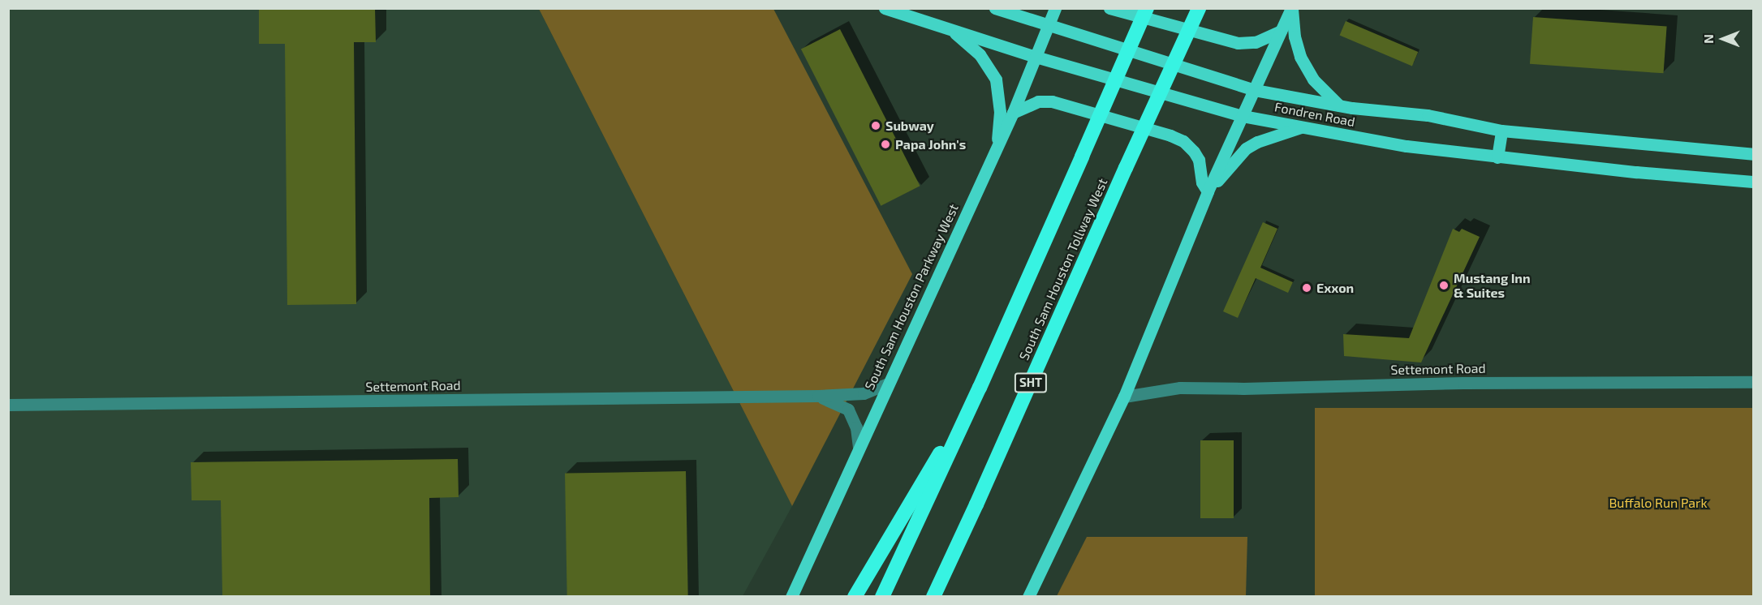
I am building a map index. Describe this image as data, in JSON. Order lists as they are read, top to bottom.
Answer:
{
  "streets": {
    "highway": ["South Sam Houston Tollway West", "SHT"],
    "main road": ["Fondren Road", "South Sam Houston Parkway West"],
    "street": ["Settemont Road"]
  },
  "crossings": [
    ["Fondren Road", "South Sam Houston Parkway West"],
    ["South Sam Houston Parkway West", "Settemont Road"]
  ],
  "parks": ["Buffalo Run Park"],
  "places": [
    "Subway",
    "Papa John's",
    "Mustang Inn & Suites",
    "Exxon"
  ],
  "north": "left"
}
